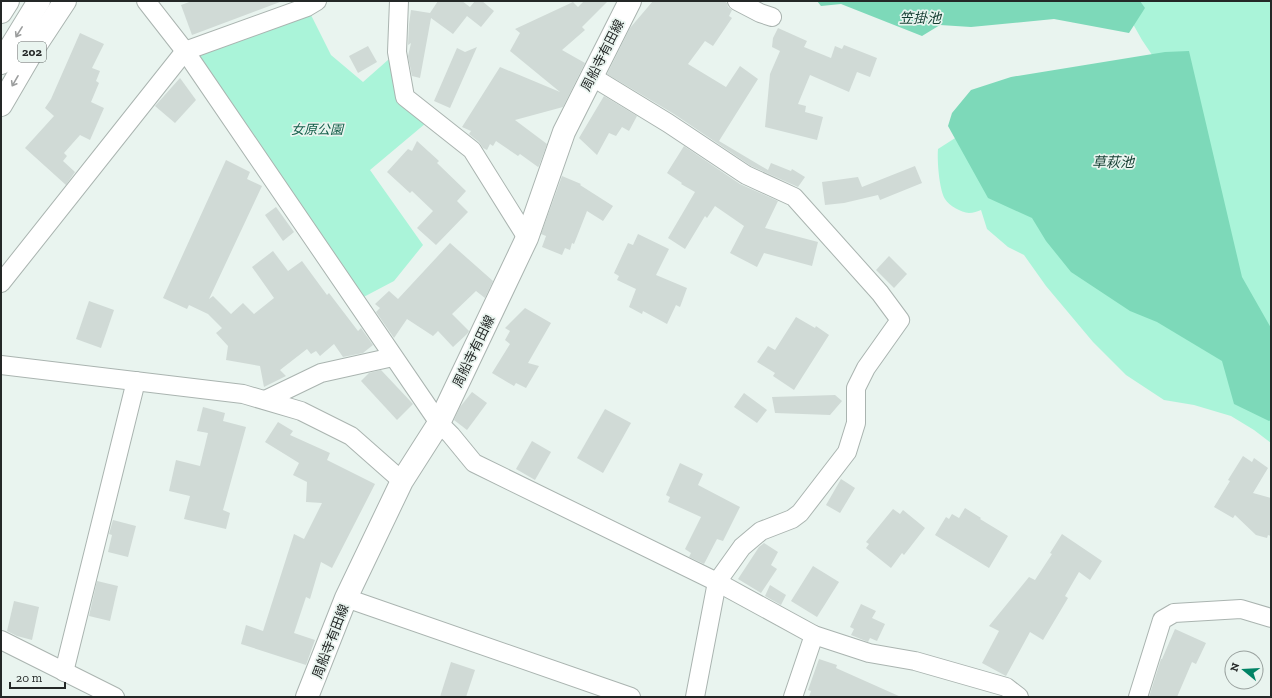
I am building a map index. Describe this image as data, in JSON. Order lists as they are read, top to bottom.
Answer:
{
  "streets": {
    "main road": ["202", "周船寺有田線"]
  },
  "water": ["笠掛池", "草萩池"],
  "parks": ["女原公園"],
  "scale_bar": "20 m",
  "north": "left"
}
